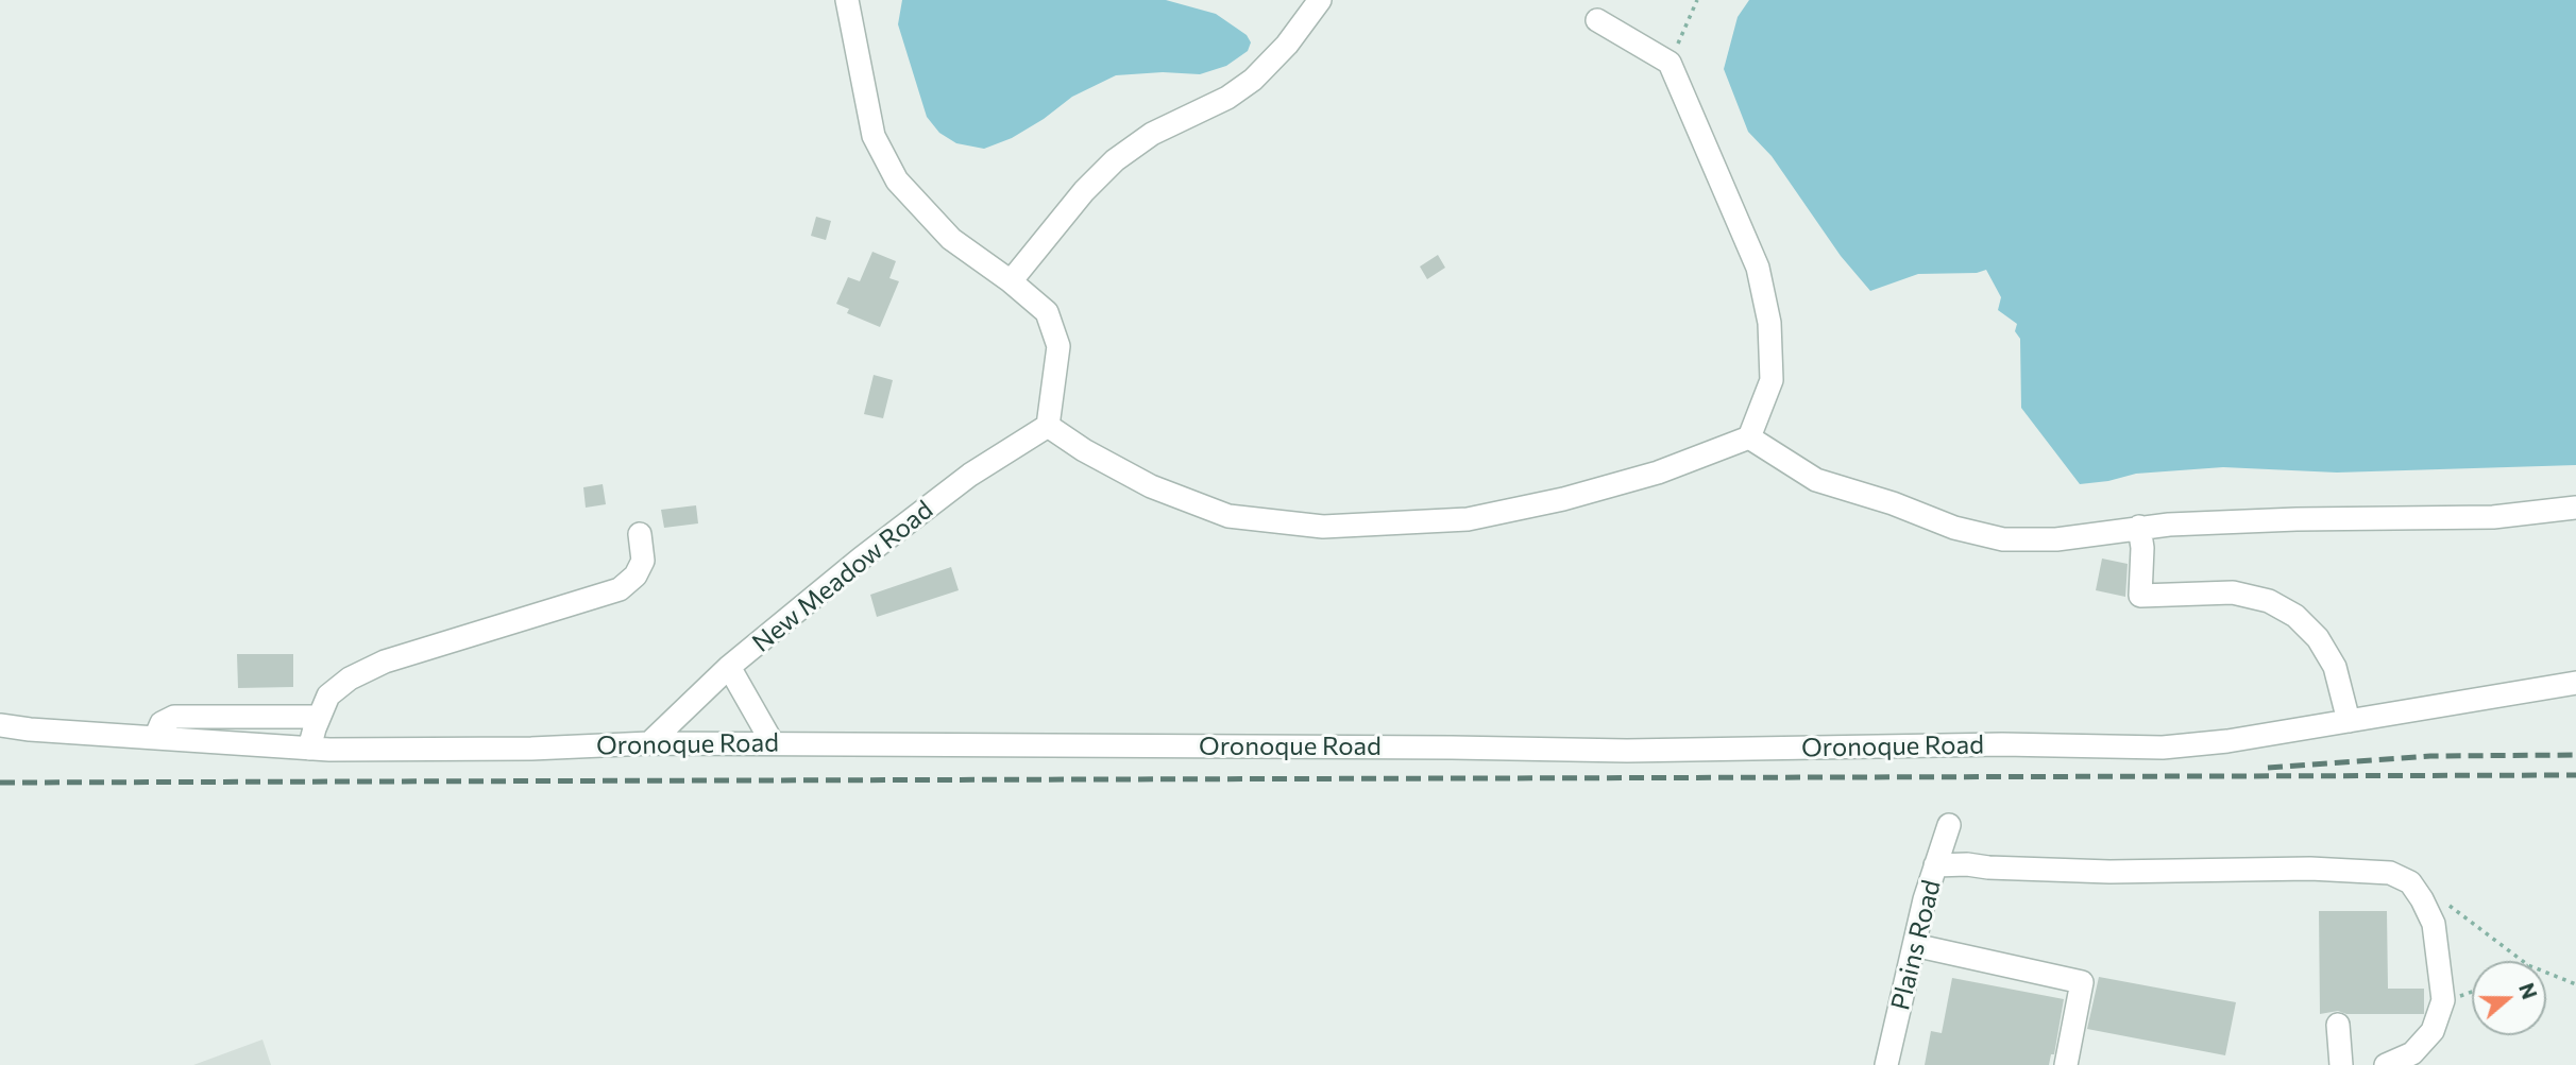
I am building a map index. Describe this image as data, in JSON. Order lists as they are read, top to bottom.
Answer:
{
  "streets": {
    "street": ["New Meadow Road", "Oronoque Road", "Plains Road"]
  },
  "crossings": [
    ["New Meadow Road", "Oronoque Road"]
  ],
  "north": "right"
}
